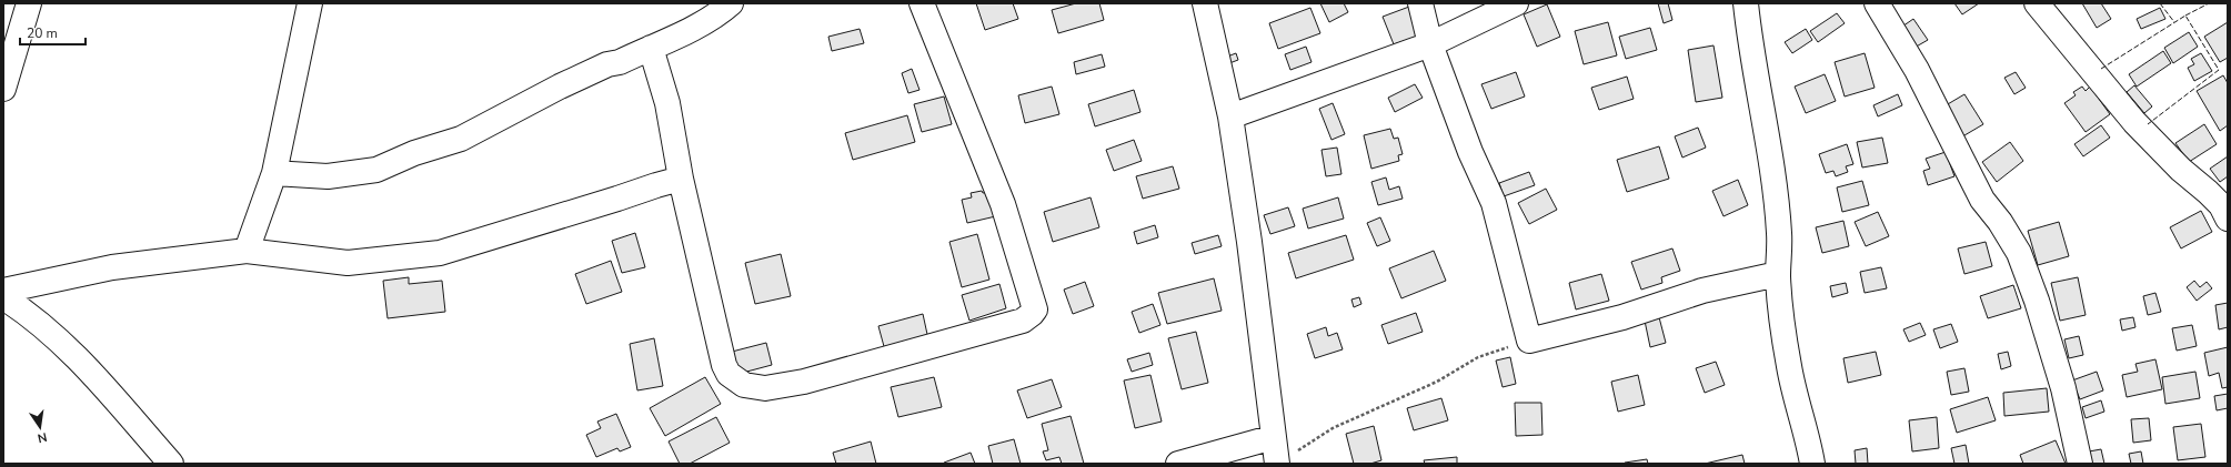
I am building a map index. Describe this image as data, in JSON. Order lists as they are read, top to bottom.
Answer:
{
  "scale_bar": "20 m",
  "north": "bottom"
}
